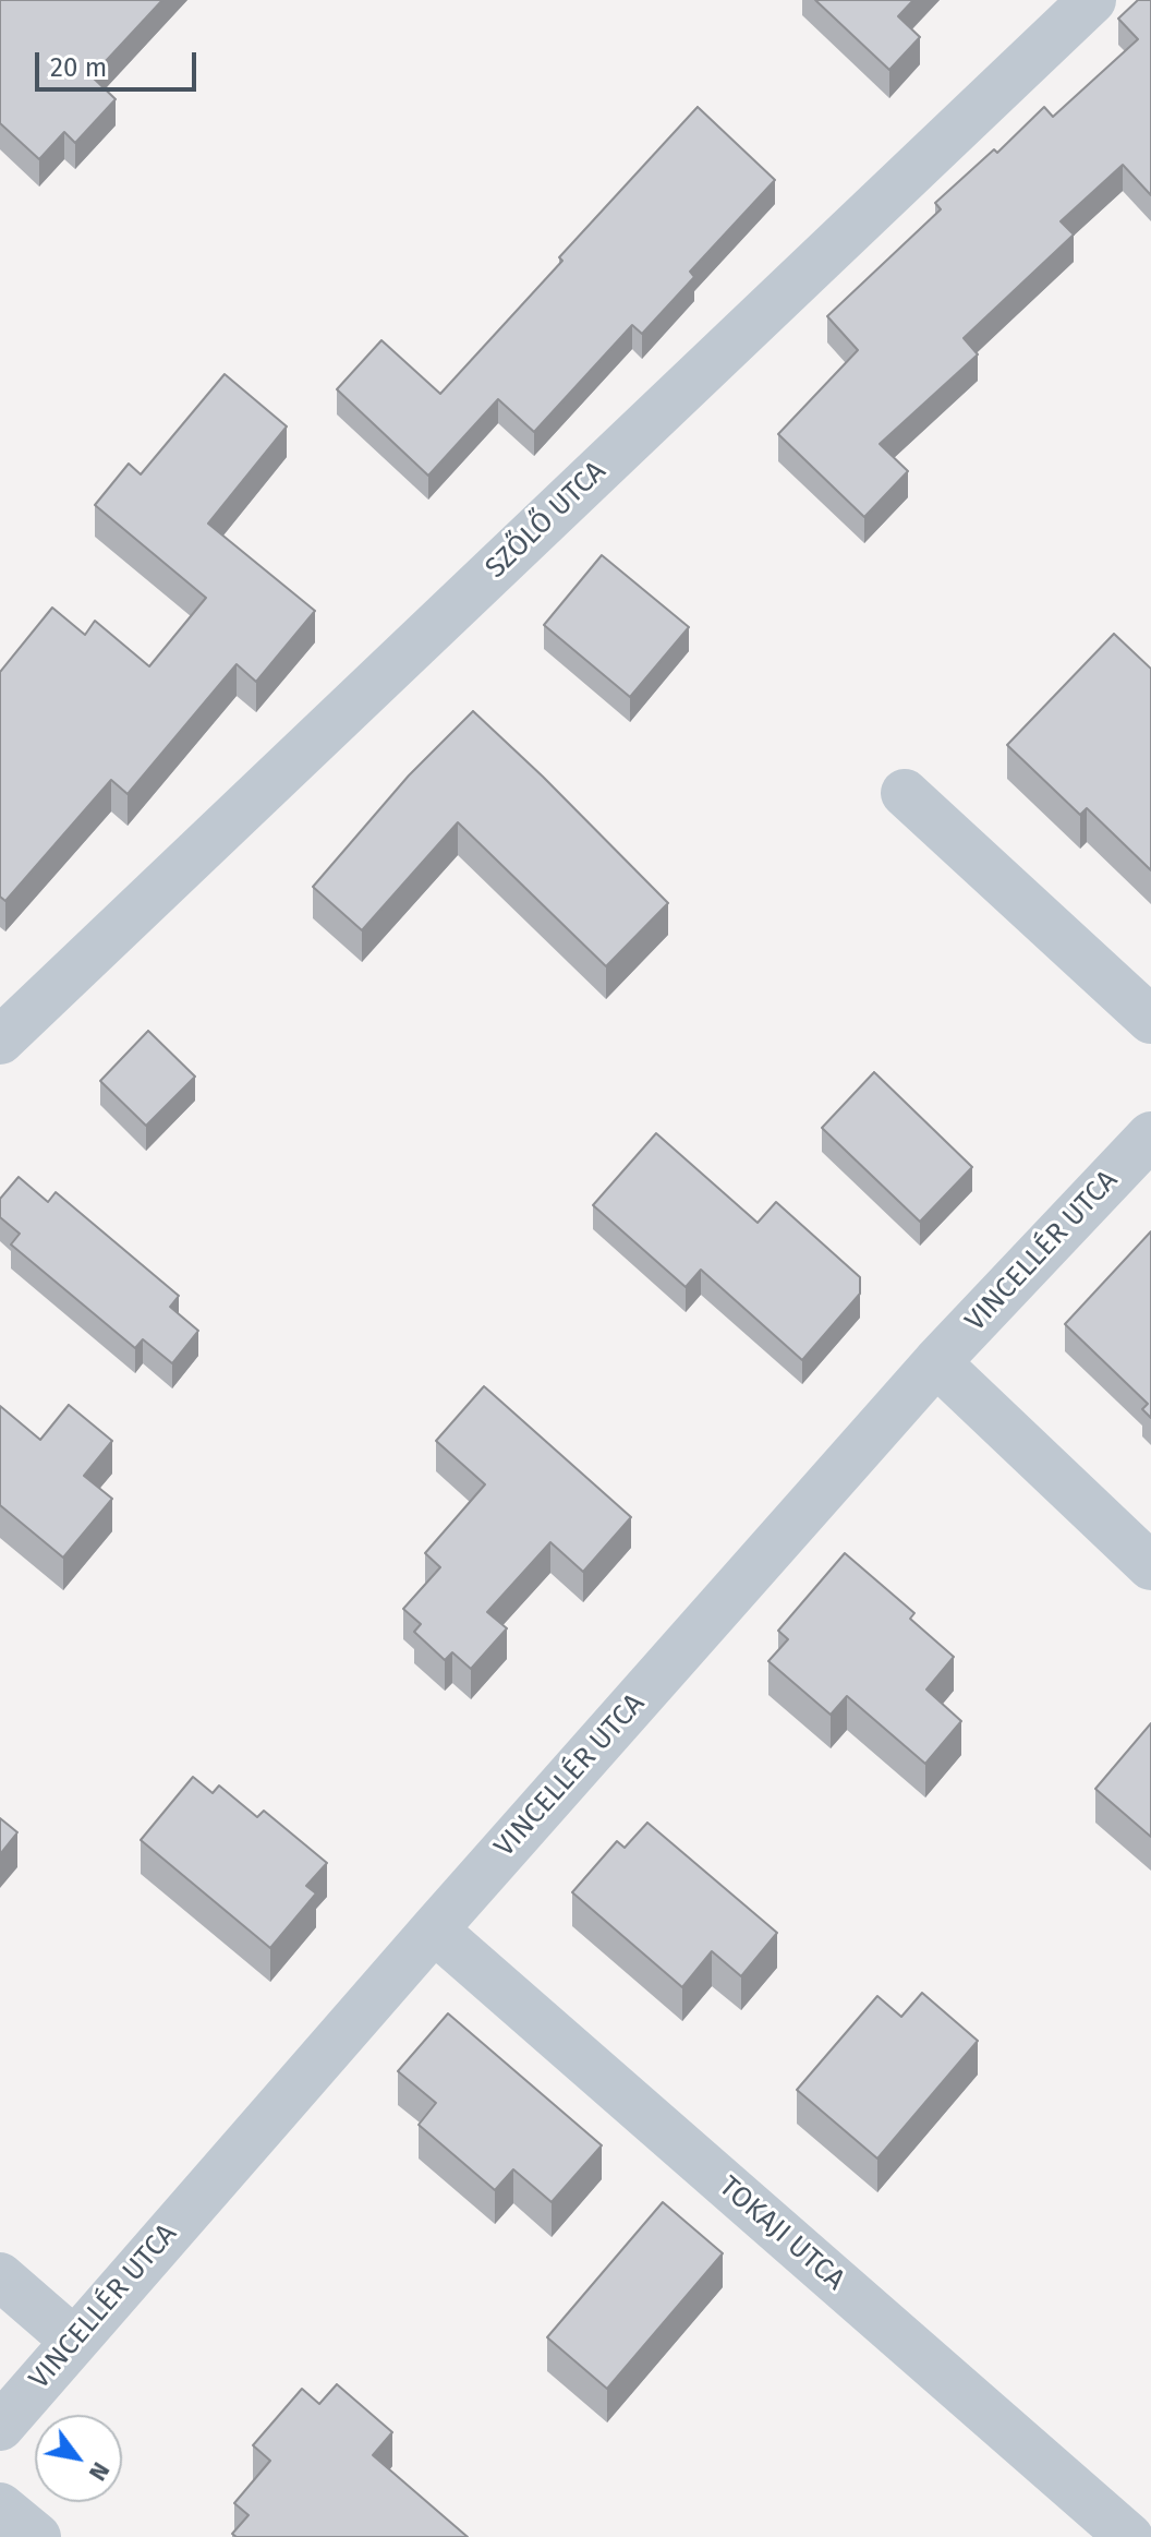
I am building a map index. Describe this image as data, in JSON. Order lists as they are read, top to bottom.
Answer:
{
  "streets": {
    "street": ["SZŐLŐ UTCA", "VINCELLÉR UTCA", "TOKAJI UTCA"]
  },
  "crossings": [
    ["VINCELLÉR UTCA", "TOKAJI UTCA"]
  ],
  "scale_bar": "20 m",
  "north": "bottom right"
}
